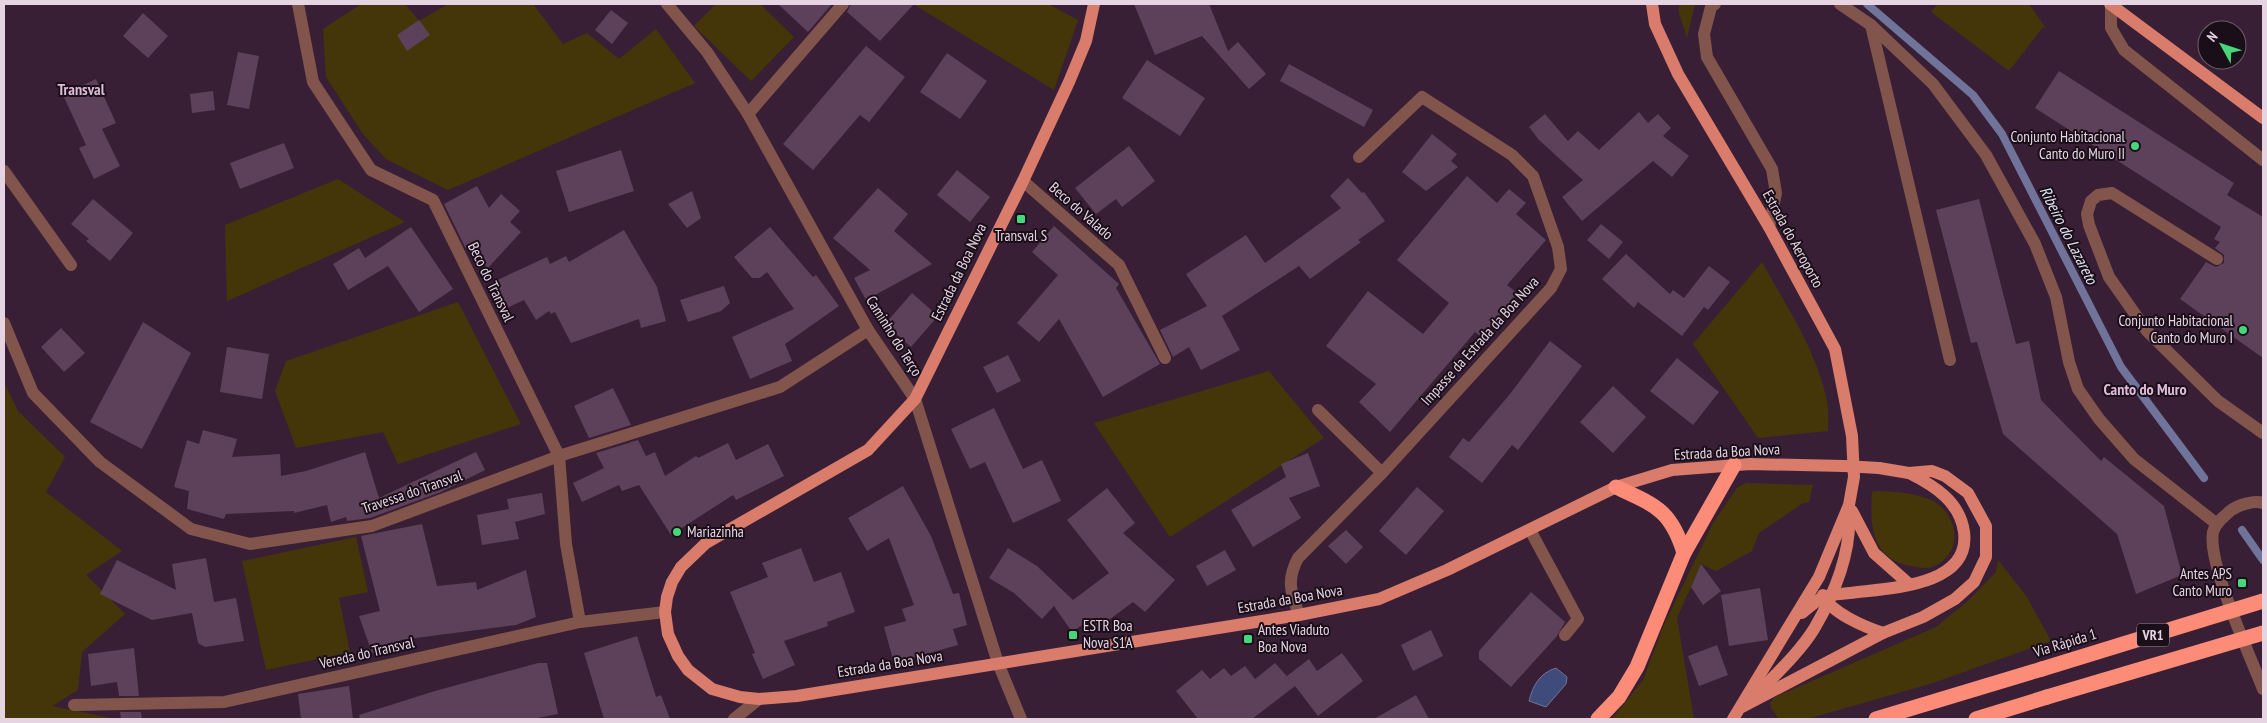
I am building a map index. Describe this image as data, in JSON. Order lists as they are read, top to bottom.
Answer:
{
  "streets": {
    "highway": ["VR1", "Via Rápida 1"],
    "main road": ["Estrada do Aeroporto", "Estrada da Boa Nova"],
    "street": [
      "Beco do Valado",
      "Beco do Transval",
      "Caminho do Terço",
      "Impasse da Estrada da Boa Nova",
      "Travessa do Transval",
      "Vereda do Transval"
    ]
  },
  "crossings": [
    ["Beco do Valado", "Estrada da Boa Nova"],
    ["Estrada do Aeroporto", "Estrada da Boa Nova"],
    ["Estrada da Boa Nova", "Caminho do Terço"],
    ["Estrada da Boa Nova", "Impasse da Estrada da Boa Nova"],
    ["Estrada da Boa Nova", "Vereda do Transval"],
    ["Beco do Transval", "Travessa do Transval"],
    ["Beco do Transval", "Vereda do Transval"],
    ["Caminho do Terço", "Travessa do Transval"]
  ],
  "districts": ["Transval", "Canto do Muro"],
  "water": ["Ribeiro do Lazareto"],
  "places": {
    "other": ["Conjunto Habitacional Canto do Muro II", "Conjunto Habitacional Canto do Muro I", "Mariazinha"],
    "transit": [
      "Transval S",
      "Antes APS Canto Muro",
      "ESTR Boa Nova S1A",
      "Antes Viaduto Boa Nova"
    ]
  },
  "north": "top left"
}
